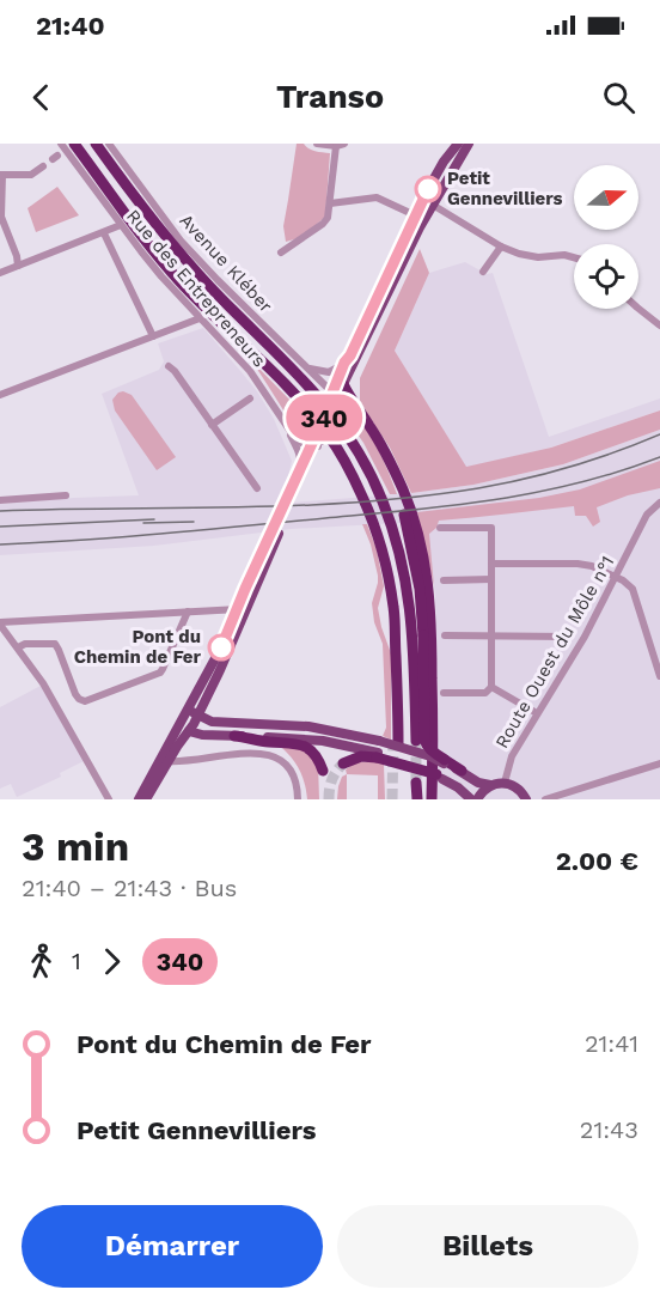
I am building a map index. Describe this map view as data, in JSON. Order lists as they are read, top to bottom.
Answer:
{
  "streets": {
    "street": ["Avenue Kléber", "Rue des Entrepreneurs", "Route Ouest du Môle n°1"]
  },
  "places": ["Petit Gennevilliers", "Pont du Chemin de Fer"],
  "lines": ["bus line 340"],
  "north": "right",
  "page": {
    "status": "21:40",
    "header": "Transo",
    "on_map": "340",
    "heading": ["3 min", "21:40 – 21:43 · Bus", "2.00 €"],
    "legs": ["1", "340"],
    "list": [
      {
        "name": "Pont du Chemin de Fer",
        "value": "21:41"
      },
      {
        "name": "Petit Gennevilliers",
        "value": "21:43"
      }
    ],
    "buttons": ["Démarrer", "Billets"]
  }
}
